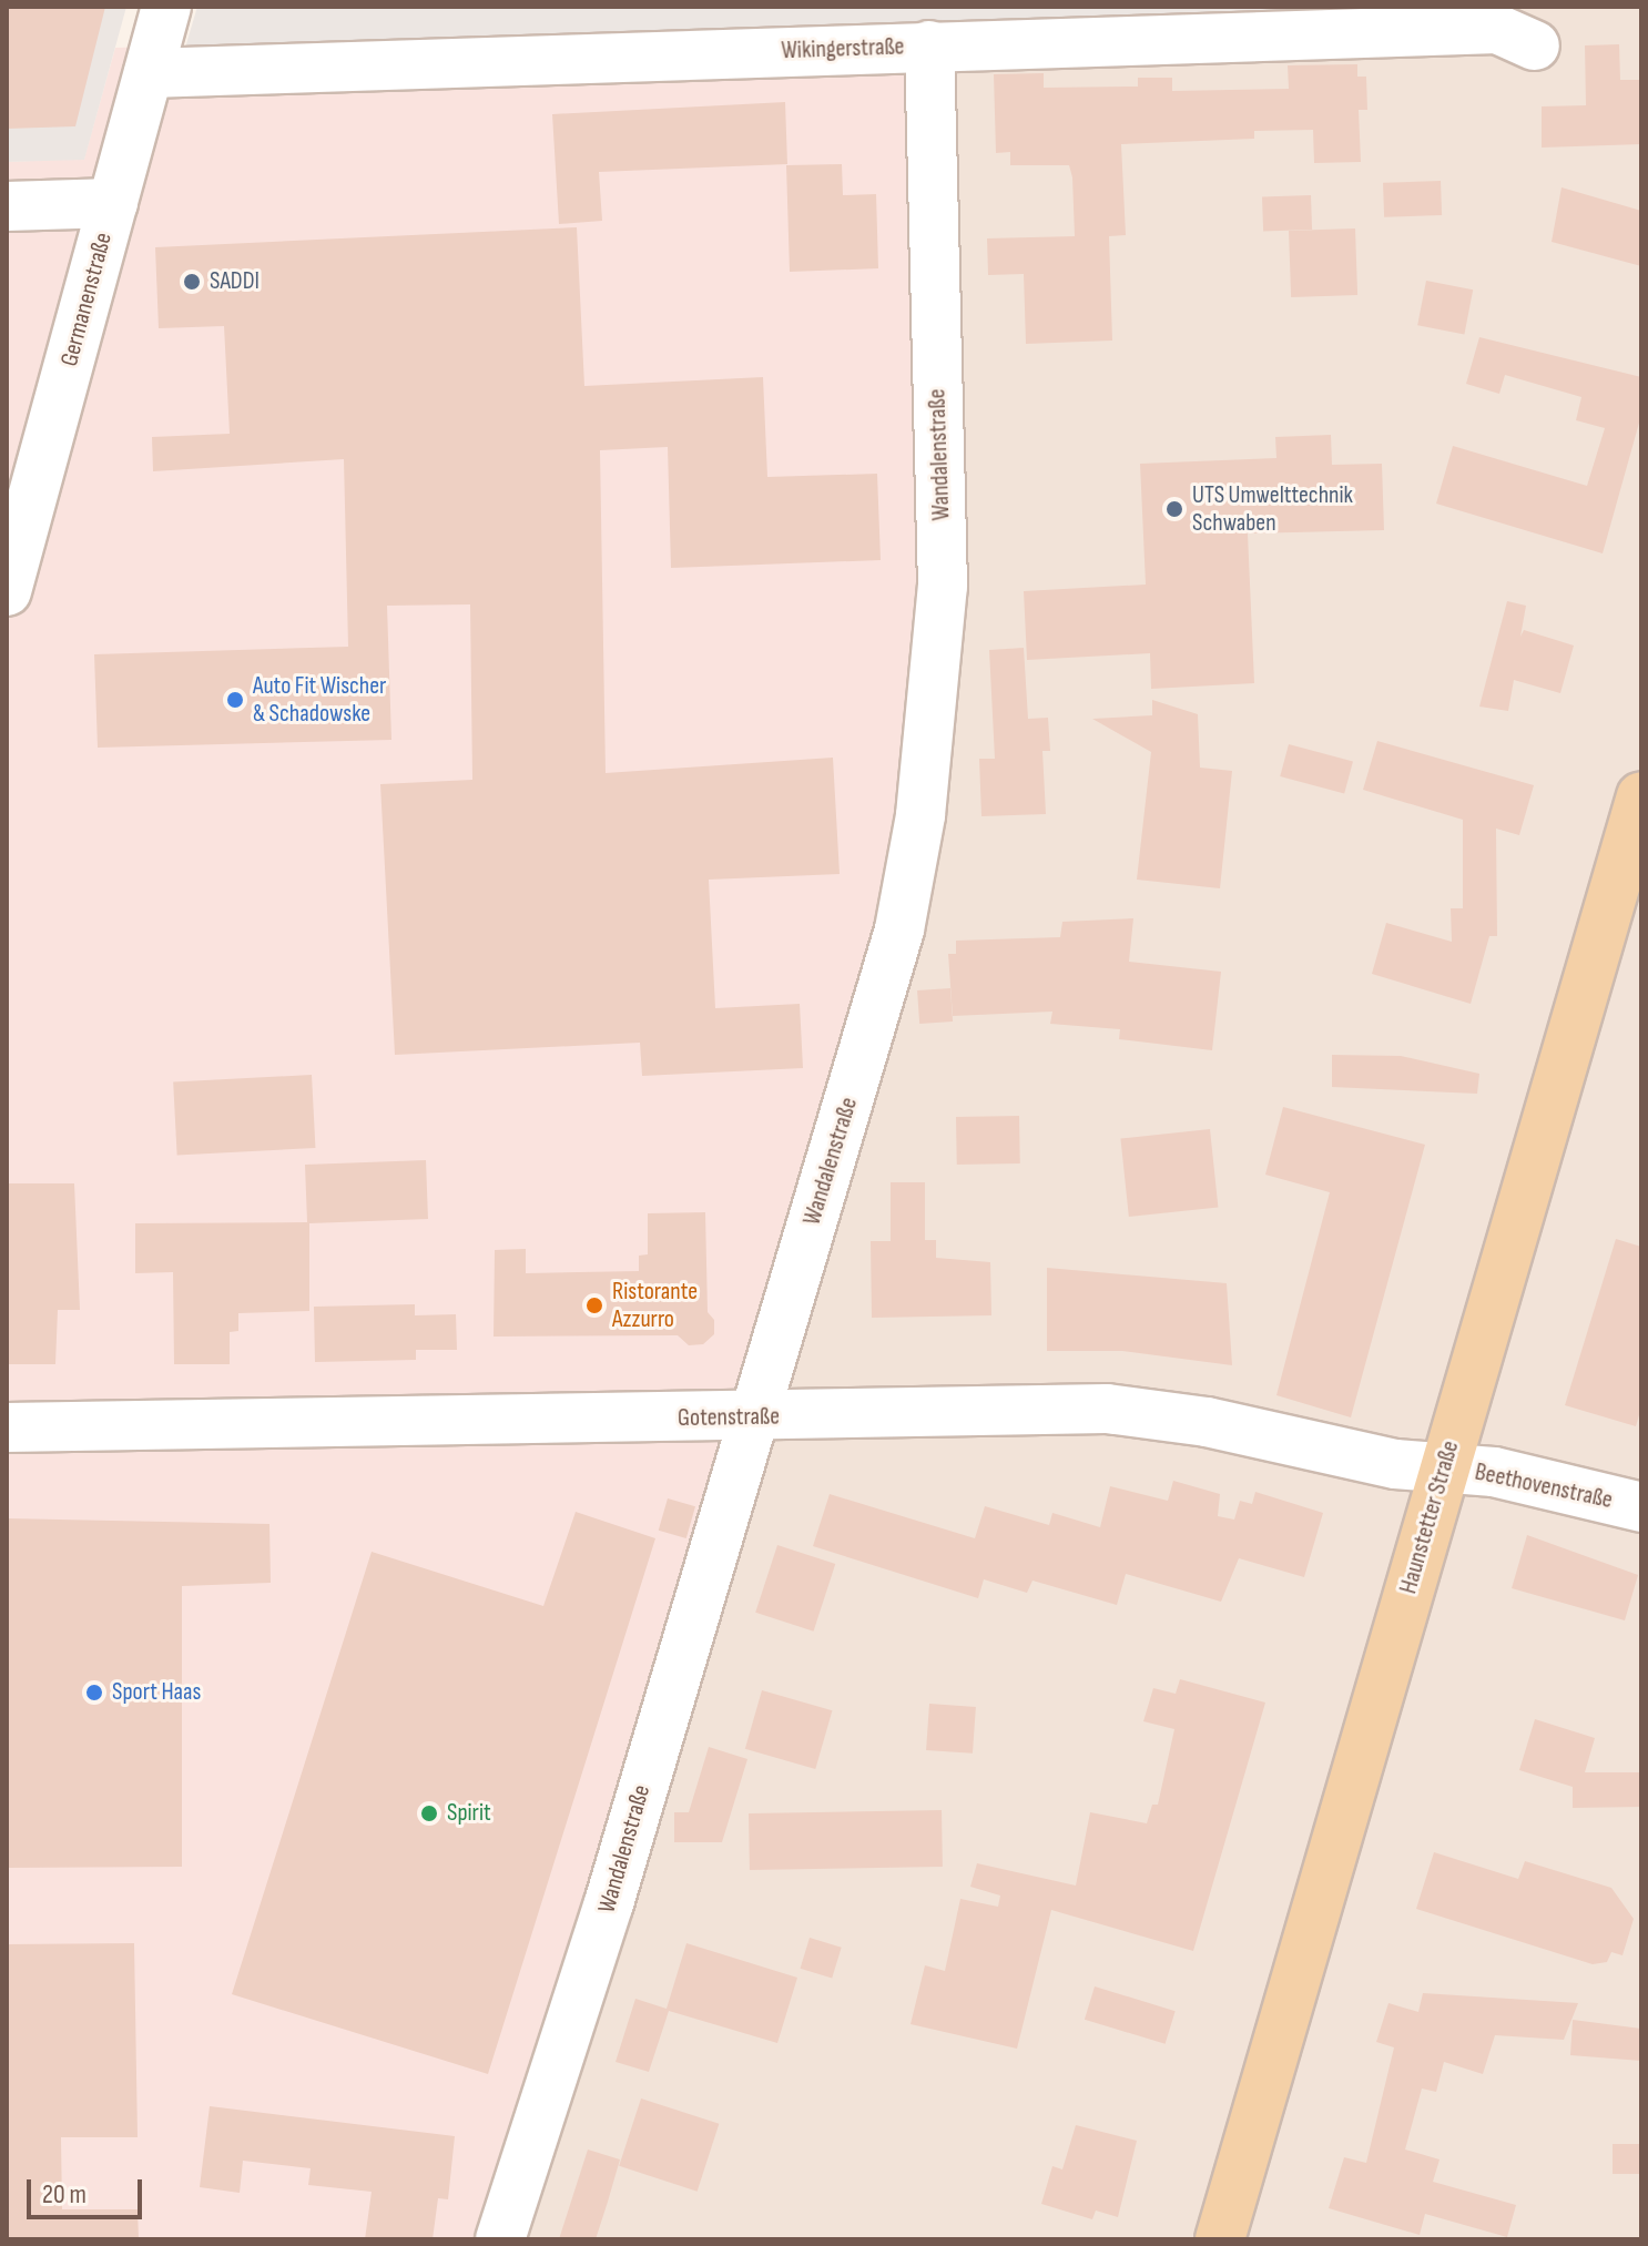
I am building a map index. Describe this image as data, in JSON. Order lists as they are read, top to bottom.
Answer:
{
  "streets": {
    "main road": ["Haunstetter Straße"],
    "street": [
      "Wikingerstraße",
      "Germanenstraße",
      "Wandalenstraße",
      "Gotenstraße",
      "Beethovenstraße"
    ]
  },
  "crossings": [
    ["Wikingerstraße", "Germanenstraße"],
    ["Wikingerstraße", "Wandalenstraße"],
    ["Wandalenstraße", "Gotenstraße"],
    ["Gotenstraße", "Beethovenstraße"],
    ["Gotenstraße", "Haunstetter Straße"],
    ["Beethovenstraße", "Haunstetter Straße"]
  ],
  "places": [
    "SADDI",
    "UTS Umwelttechnik Schwaben",
    "Auto Fit Wischer & Schadowske",
    "Ristorante Azzurro",
    "Sport Haas",
    "Spirit"
  ],
  "scale_bar": "20 m"
}
